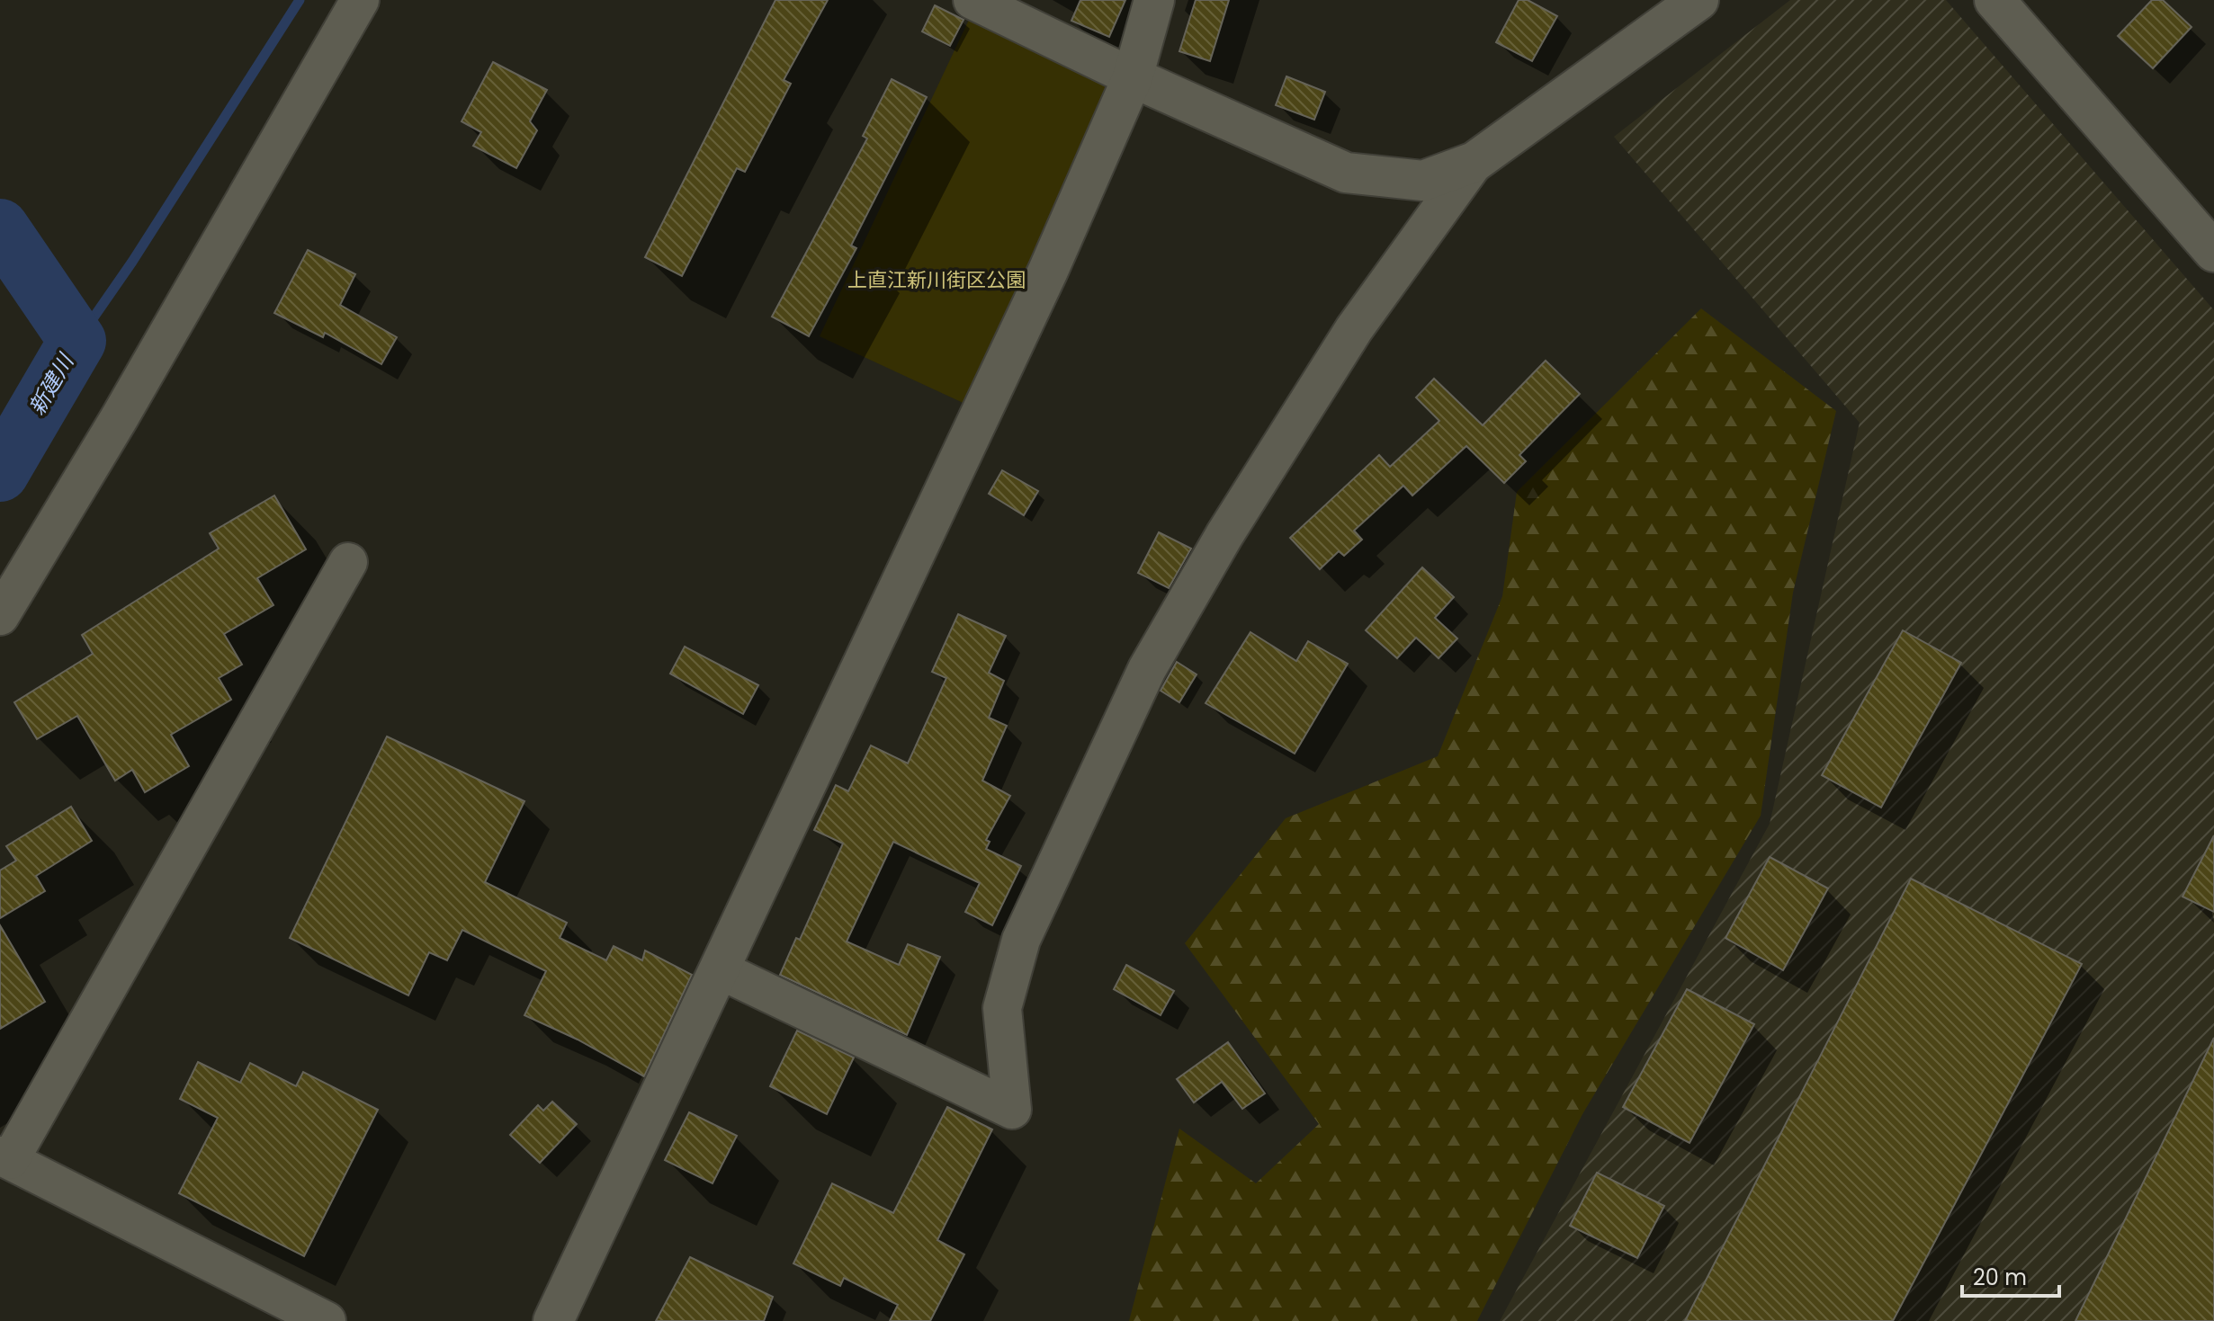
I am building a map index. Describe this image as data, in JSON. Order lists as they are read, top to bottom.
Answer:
{
  "water": ["新建川"],
  "parks": ["上直江新川街区公園"],
  "scale_bar": "20 m"
}
